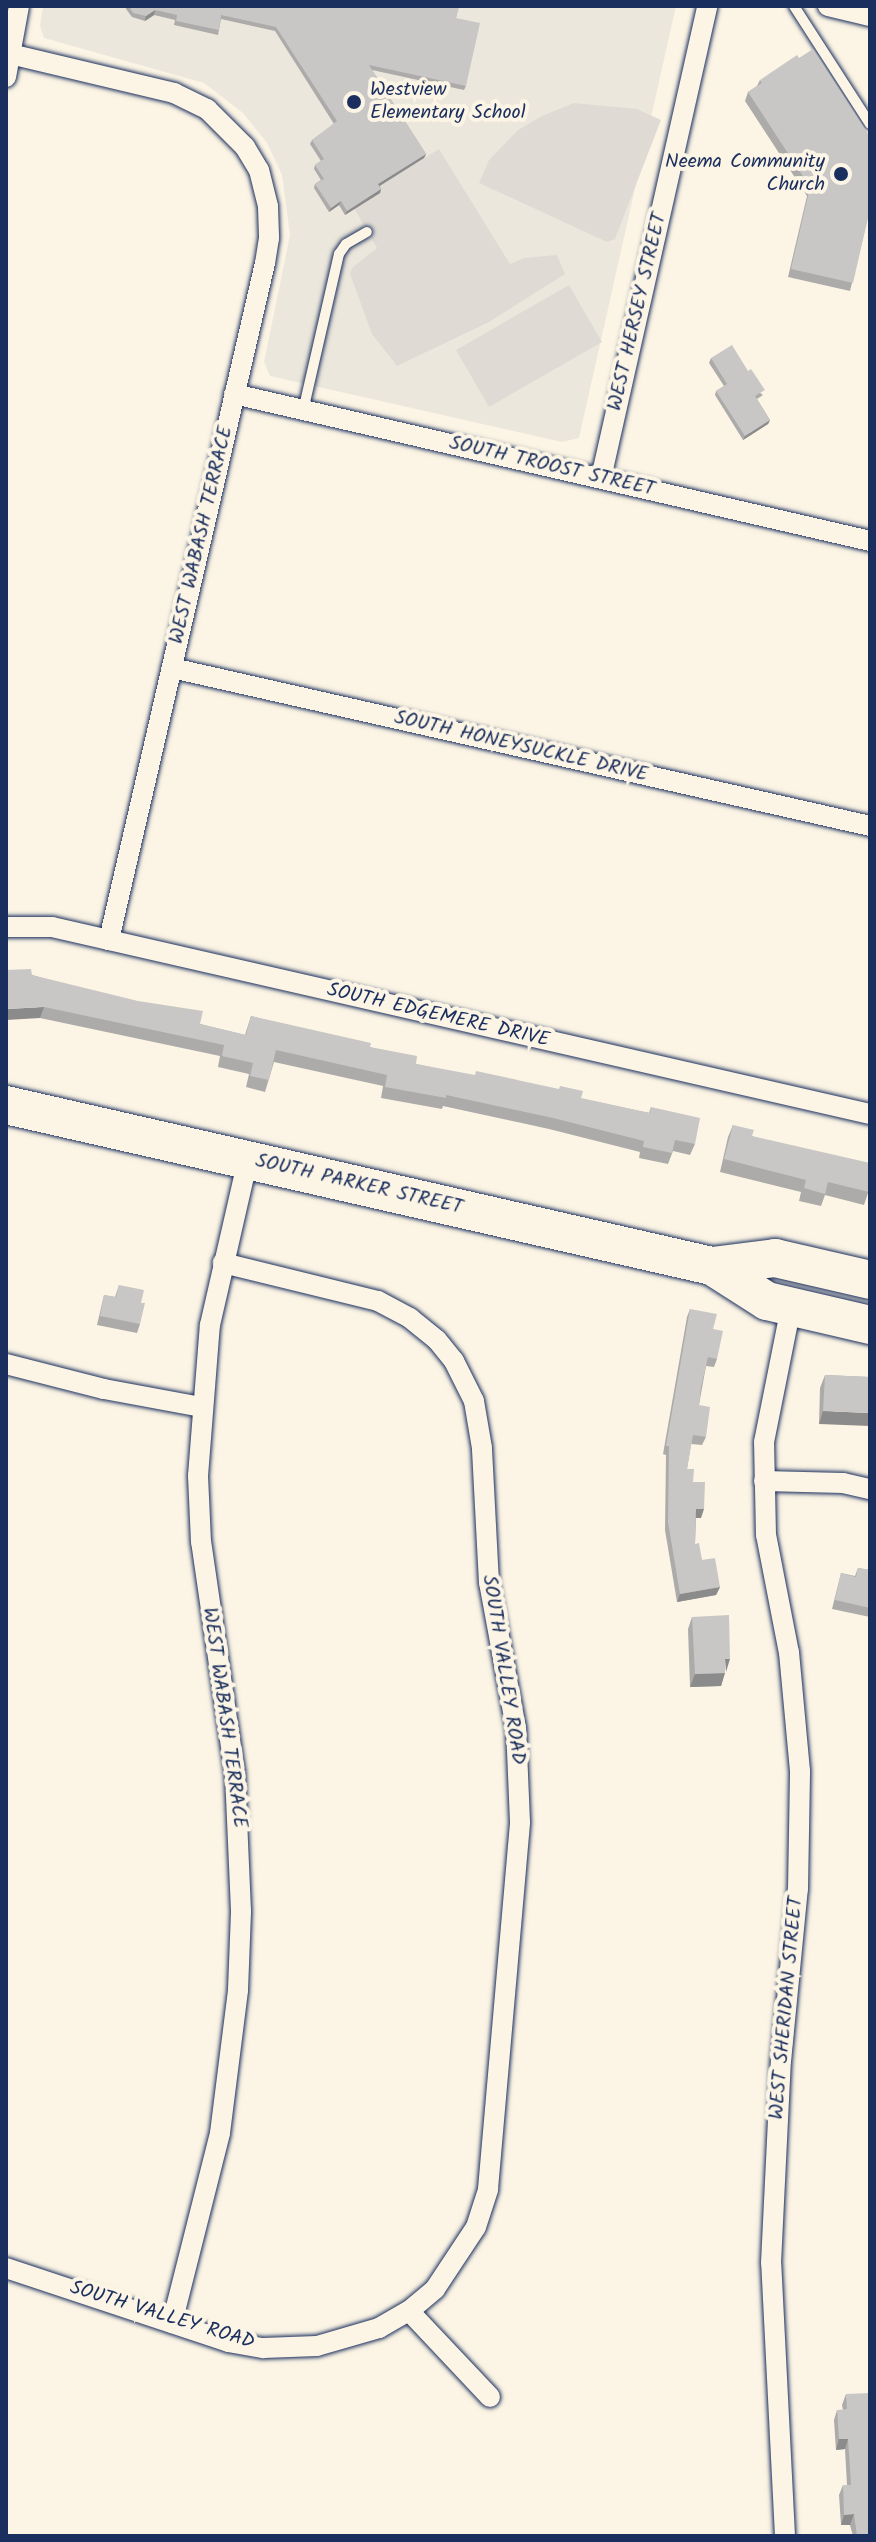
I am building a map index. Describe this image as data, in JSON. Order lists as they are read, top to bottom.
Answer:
{
  "streets": {
    "highway": ["SOUTH PARKER STREET"],
    "street": [
      "WEST HERSEY STREET",
      "SOUTH TROOST STREET",
      "WEST WABASH TERRACE",
      "SOUTH HONEYSUCKLE DRIVE",
      "SOUTH EDGEMERE DRIVE",
      "SOUTH VALLEY ROAD",
      "WEST SHERIDAN STREET"
    ]
  },
  "crossings": [
    ["WEST HERSEY STREET", "SOUTH TROOST STREET"],
    ["SOUTH TROOST STREET", "WEST WABASH TERRACE"],
    ["WEST WABASH TERRACE", "SOUTH HONEYSUCKLE DRIVE"],
    ["WEST WABASH TERRACE", "SOUTH EDGEMERE DRIVE"],
    ["WEST WABASH TERRACE", "SOUTH PARKER STREET"],
    ["WEST WABASH TERRACE", "SOUTH VALLEY ROAD"],
    ["SOUTH PARKER STREET", "WEST SHERIDAN STREET"]
  ],
  "places": ["Westview Elementary School", "Neema Community Church"]
}
